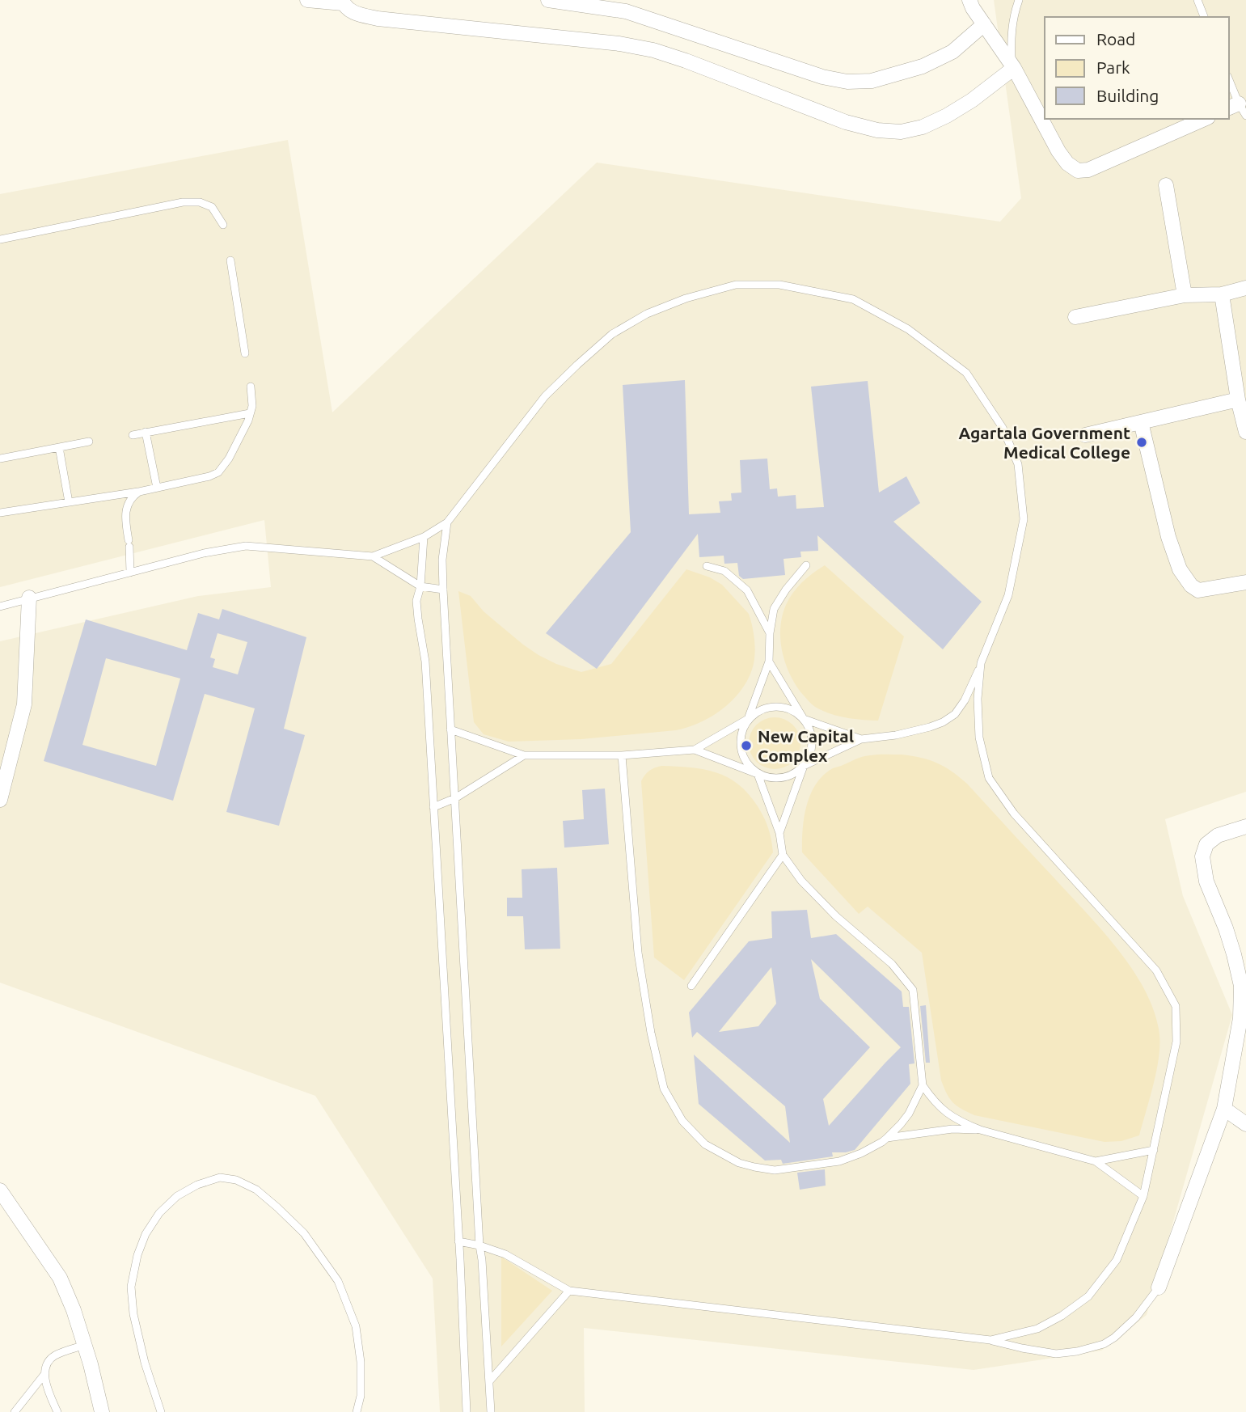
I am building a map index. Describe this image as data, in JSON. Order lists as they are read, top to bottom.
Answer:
{
  "places": ["Agartala Government Medical College", "New Capital Complex"],
  "legend": ["Road", "Park", "Building"]
}
